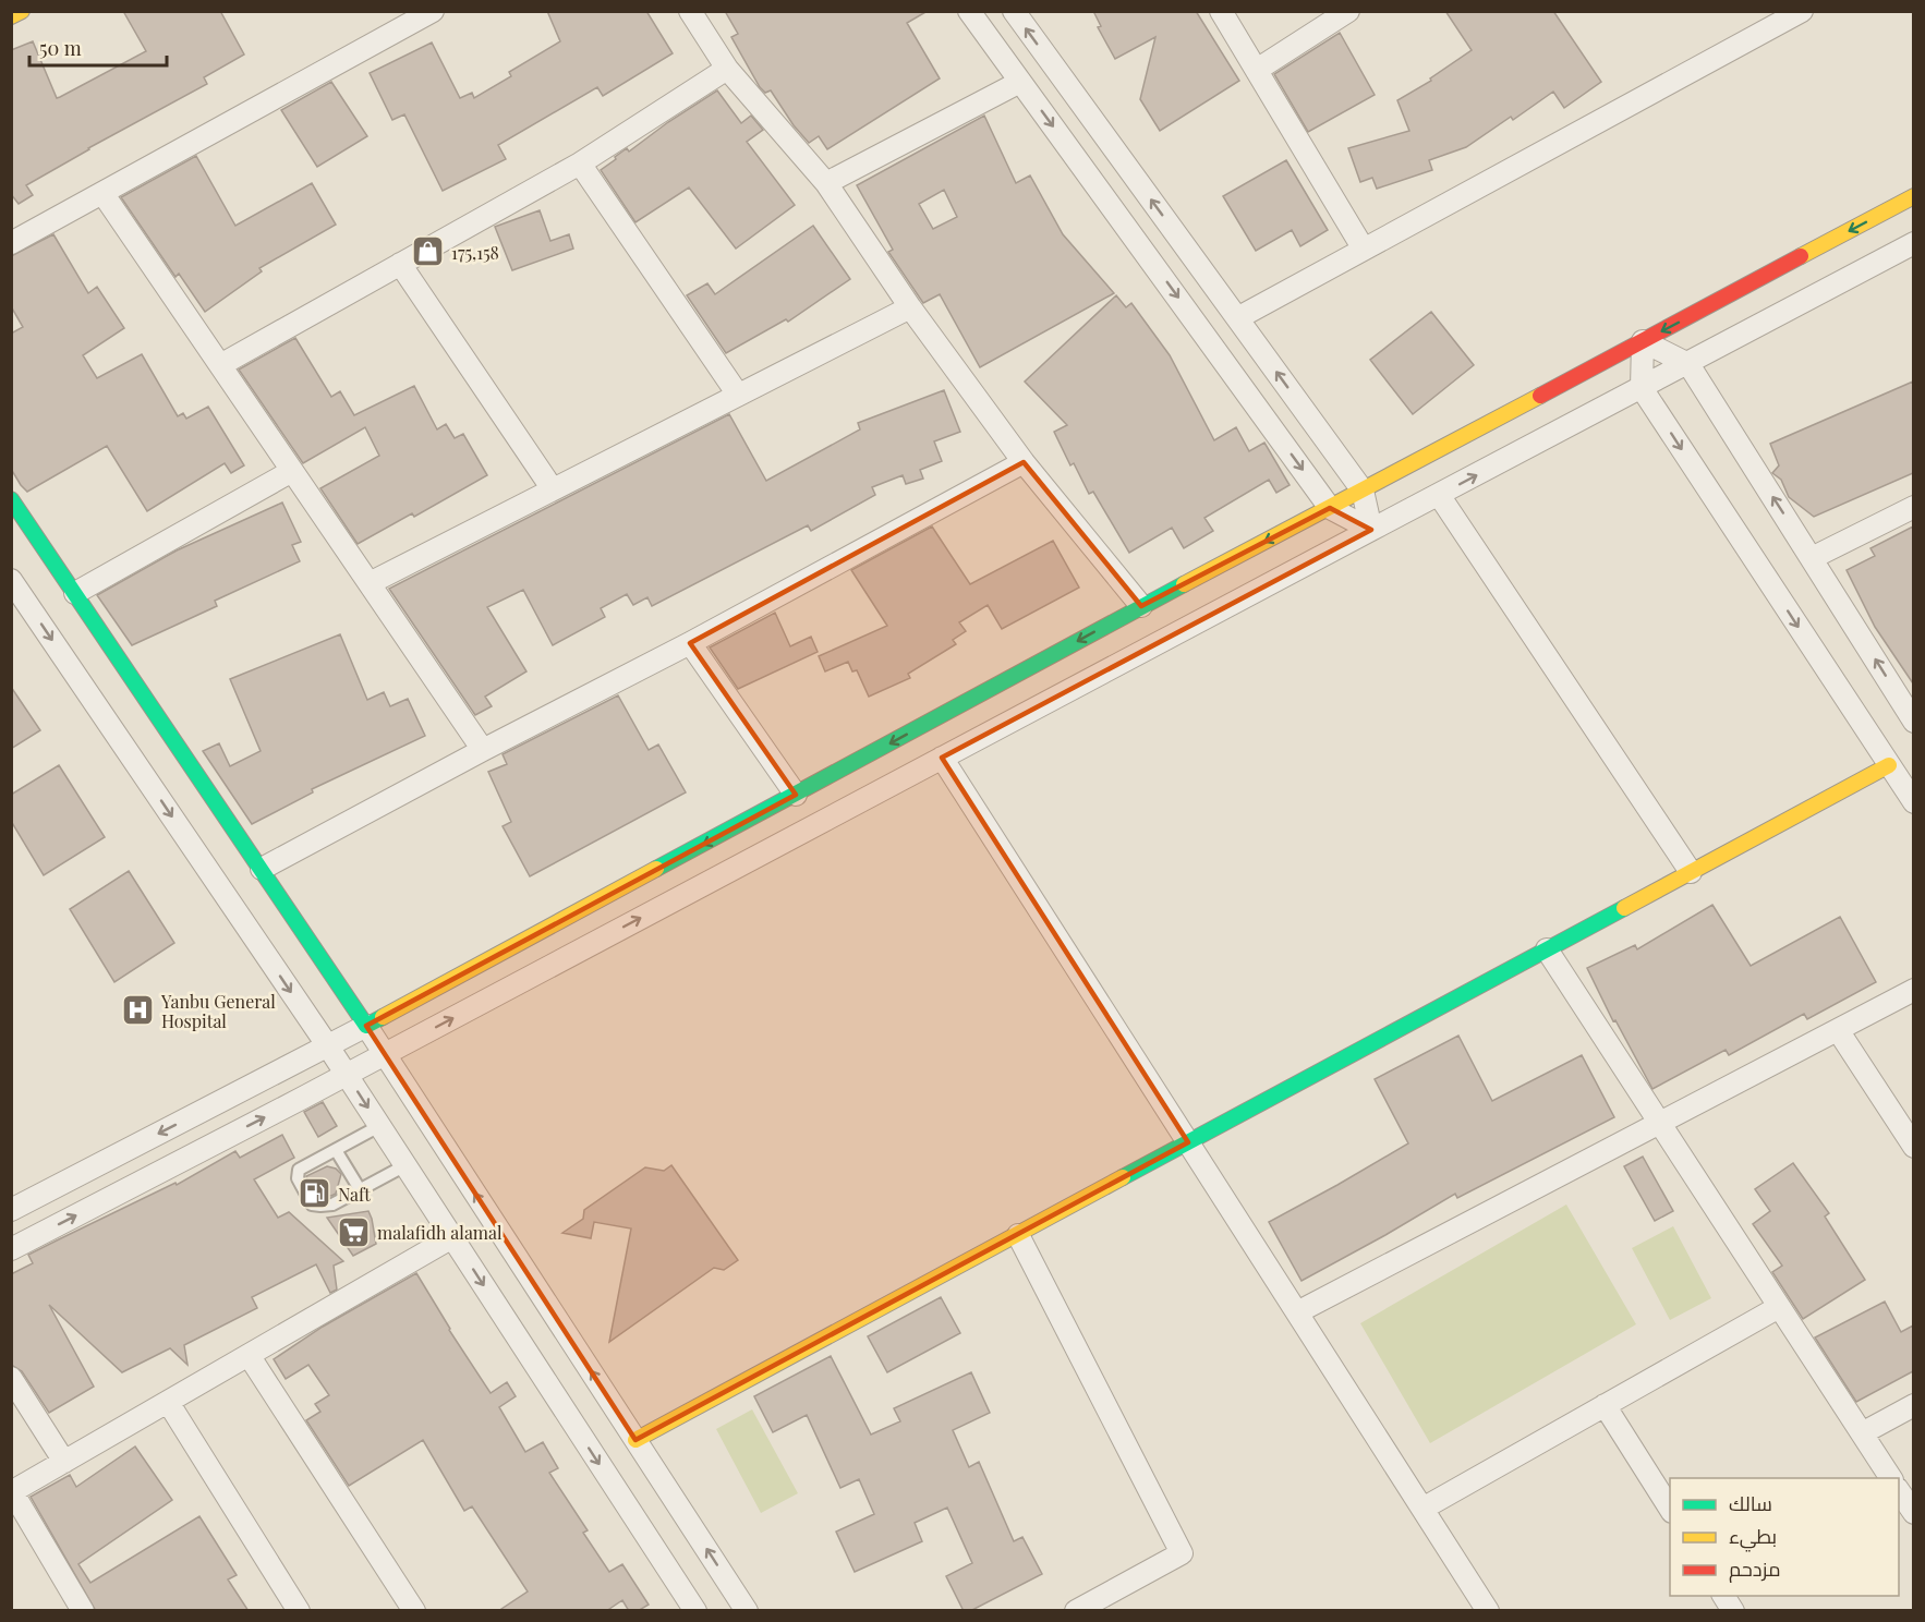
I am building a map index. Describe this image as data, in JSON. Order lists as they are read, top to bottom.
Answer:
{
  "places": {
    "shop": ["175,158"],
    "hospital": ["Yanbu General Hospital"],
    "fuel station": ["Naft"],
    "supermarket": ["malafidh alamal"]
  },
  "legend": ["سالك", "بطيء", "مزدحم"],
  "scale_bar": "50 m"
}
